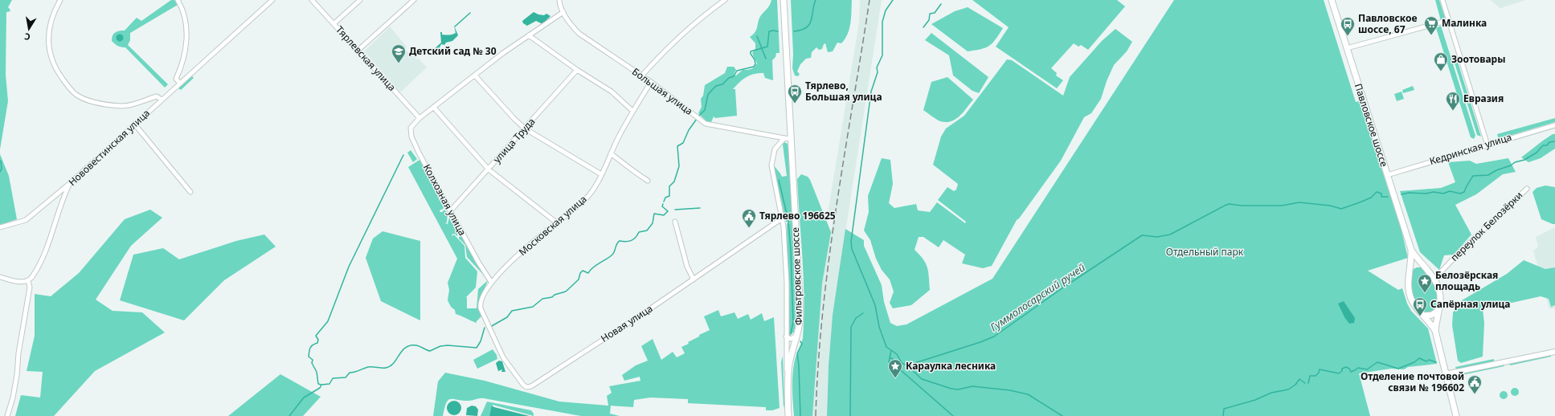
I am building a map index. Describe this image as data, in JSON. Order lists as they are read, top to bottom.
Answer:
{
  "streets": {
    "main road": ["Павловское шоссе", "Фильтровское шоссе"],
    "street": [
      "Тярлевская улица",
      "Большая улица",
      "улица Труда",
      "Нововестинская улица",
      "Кедринская улица",
      "Колхозная улица",
      "Московская улица",
      "переулок Белозёрки",
      "Новая улица"
    ]
  },
  "crossings": [
    ["Тярлевская улица", "Колхозная улица"],
    ["Большая улица", "Колхозная улица"],
    ["Большая улица", "Московская улица"],
    ["Большая улица", "Фильтровское шоссе"],
    ["Павловское шоссе", "Кедринская улица"],
    ["улица Труда", "Колхозная улица"],
    ["Колхозная улица", "Московская улица"],
    ["Московская улица", "Новая улица"]
  ],
  "water": ["Гуммолосарский ручей"],
  "parks": ["Отдельный парк"],
  "places": {
    "supermarket": ["Малинка"],
    "bus stop": ["Павловское шоссе, 67", "Тярлево, Большая улица", "Сапёрная улица"],
    "school or university": ["Детский сад № 30"],
    "shop": ["Зоотовары"],
    "restaurant": ["Евразия"],
    "public building": ["Тярлево 196625", "Отделение почтовой связи № 196602"],
    "place": ["Белозёрская площадь", "Караулка лесника"]
  },
  "north": "bottom"
}
